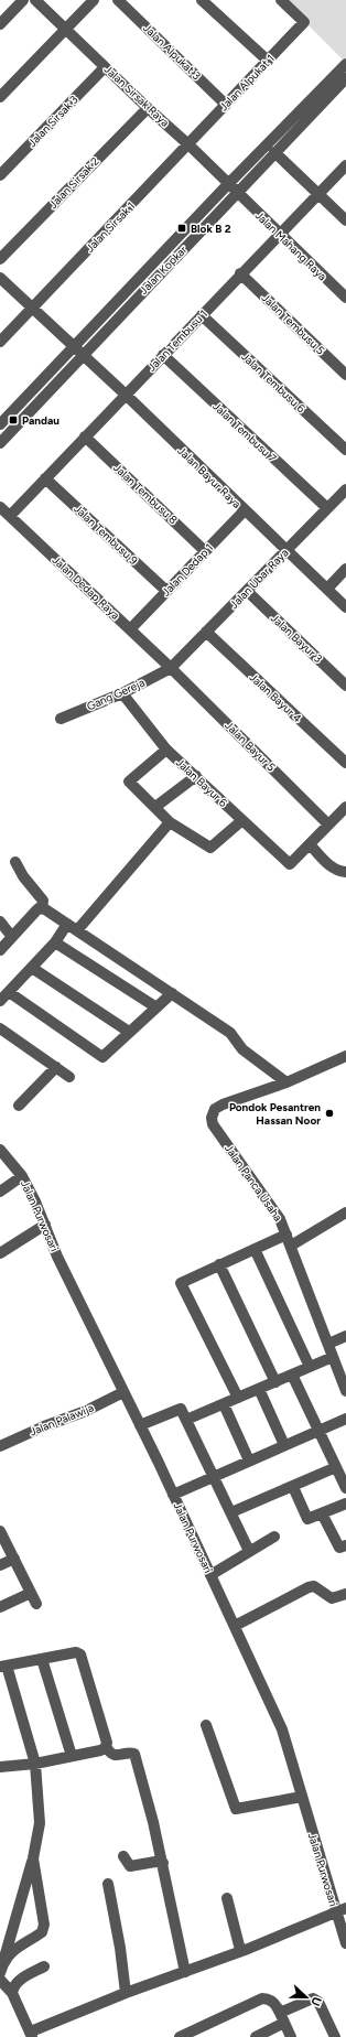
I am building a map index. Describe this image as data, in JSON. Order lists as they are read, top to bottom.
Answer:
{
  "streets": {
    "street": [
      "Jalan Alpukat 3",
      "Jalan Alpukat 1",
      "Jalan Sirsak Raya",
      "Jalan Sirsak 3",
      "Jalan Sirsak 2",
      "Jalan Sirsak 1",
      "Jalan Mahang Raya",
      "Jalan Kopkar",
      "Jalan Tembusu 5",
      "Jalan Tembusu 1",
      "Jalan Tembusu 6",
      "Jalan Tembusu 7",
      "Jalan Bayur Raya",
      "Jalan Tembusu 8",
      "Jalan Tembusu 9",
      "Jalan Dedap 1",
      "Jalan Ubar Raya",
      "Jalan Dedap Raya",
      "Jalan Bayur 3",
      "Gang Gereja",
      "Jalan Bayur 4",
      "Jalan Bayur 5",
      "Jalan Bayur 6",
      "Jalan Panca Usaha",
      "Jalan Purwosari",
      "Jalan Palawija"
    ]
  },
  "crossings": [
    ["Jalan Alpukat 3", "Jalan Alpukat 1"],
    ["Jalan Alpukat 1", "Jalan Sirsak Raya"],
    ["Jalan Alpukat 1", "Jalan Sirsak 1"],
    ["Jalan Sirsak Raya", "Jalan Sirsak 3"],
    ["Jalan Sirsak Raya", "Jalan Sirsak 2"],
    ["Jalan Sirsak Raya", "Jalan Sirsak 1"],
    ["Jalan Sirsak Raya", "Jalan Mahang Raya"],
    ["Jalan Sirsak Raya", "Jalan Kopkar"],
    ["Jalan Sirsak 1", "Jalan Bayur Raya"],
    ["Jalan Mahang Raya", "Jalan Kopkar"],
    ["Jalan Mahang Raya", "Jalan Tembusu 1"],
    ["Jalan Kopkar", "Jalan Bayur Raya"],
    ["Jalan Tembusu 5", "Jalan Tembusu 1"],
    ["Jalan Tembusu 1", "Jalan Tembusu 6"],
    ["Jalan Tembusu 1", "Jalan Tembusu 7"],
    ["Jalan Tembusu 1", "Jalan Bayur Raya"],
    ["Jalan Tembusu 1", "Jalan Tembusu 8"],
    ["Jalan Tembusu 1", "Jalan Tembusu 9"],
    ["Jalan Tembusu 1", "Jalan Dedap Raya"],
    ["Jalan Tembusu 7", "Jalan Ubar Raya"],
    ["Jalan Bayur Raya", "Jalan Dedap 1"],
    ["Jalan Bayur Raya", "Jalan Ubar Raya"],
    ["Jalan Tembusu 8", "Jalan Dedap 1"],
    ["Jalan Tembusu 9", "Jalan Dedap 1"],
    ["Jalan Dedap 1", "Jalan Dedap Raya"],
    ["Jalan Ubar Raya", "Jalan Dedap Raya"],
    ["Jalan Ubar Raya", "Jalan Bayur 3"],
    ["Jalan Ubar Raya", "Gang Gereja"],
    ["Jalan Ubar Raya", "Jalan Bayur 4"],
    ["Jalan Ubar Raya", "Jalan Bayur 5"],
    ["Jalan Dedap Raya", "Gang Gereja"],
    ["Jalan Dedap Raya", "Jalan Bayur 5"],
    ["Gang Gereja", "Jalan Bayur 5"],
    ["Gang Gereja", "Jalan Bayur 6"],
    ["Jalan Purwosari", "Jalan Palawija"]
  ],
  "places": {
    "transit": ["Blok B 2", "Pandau"],
    "other": ["Pondok Pesantren Hassan Noor"]
  },
  "north": "right"
}
